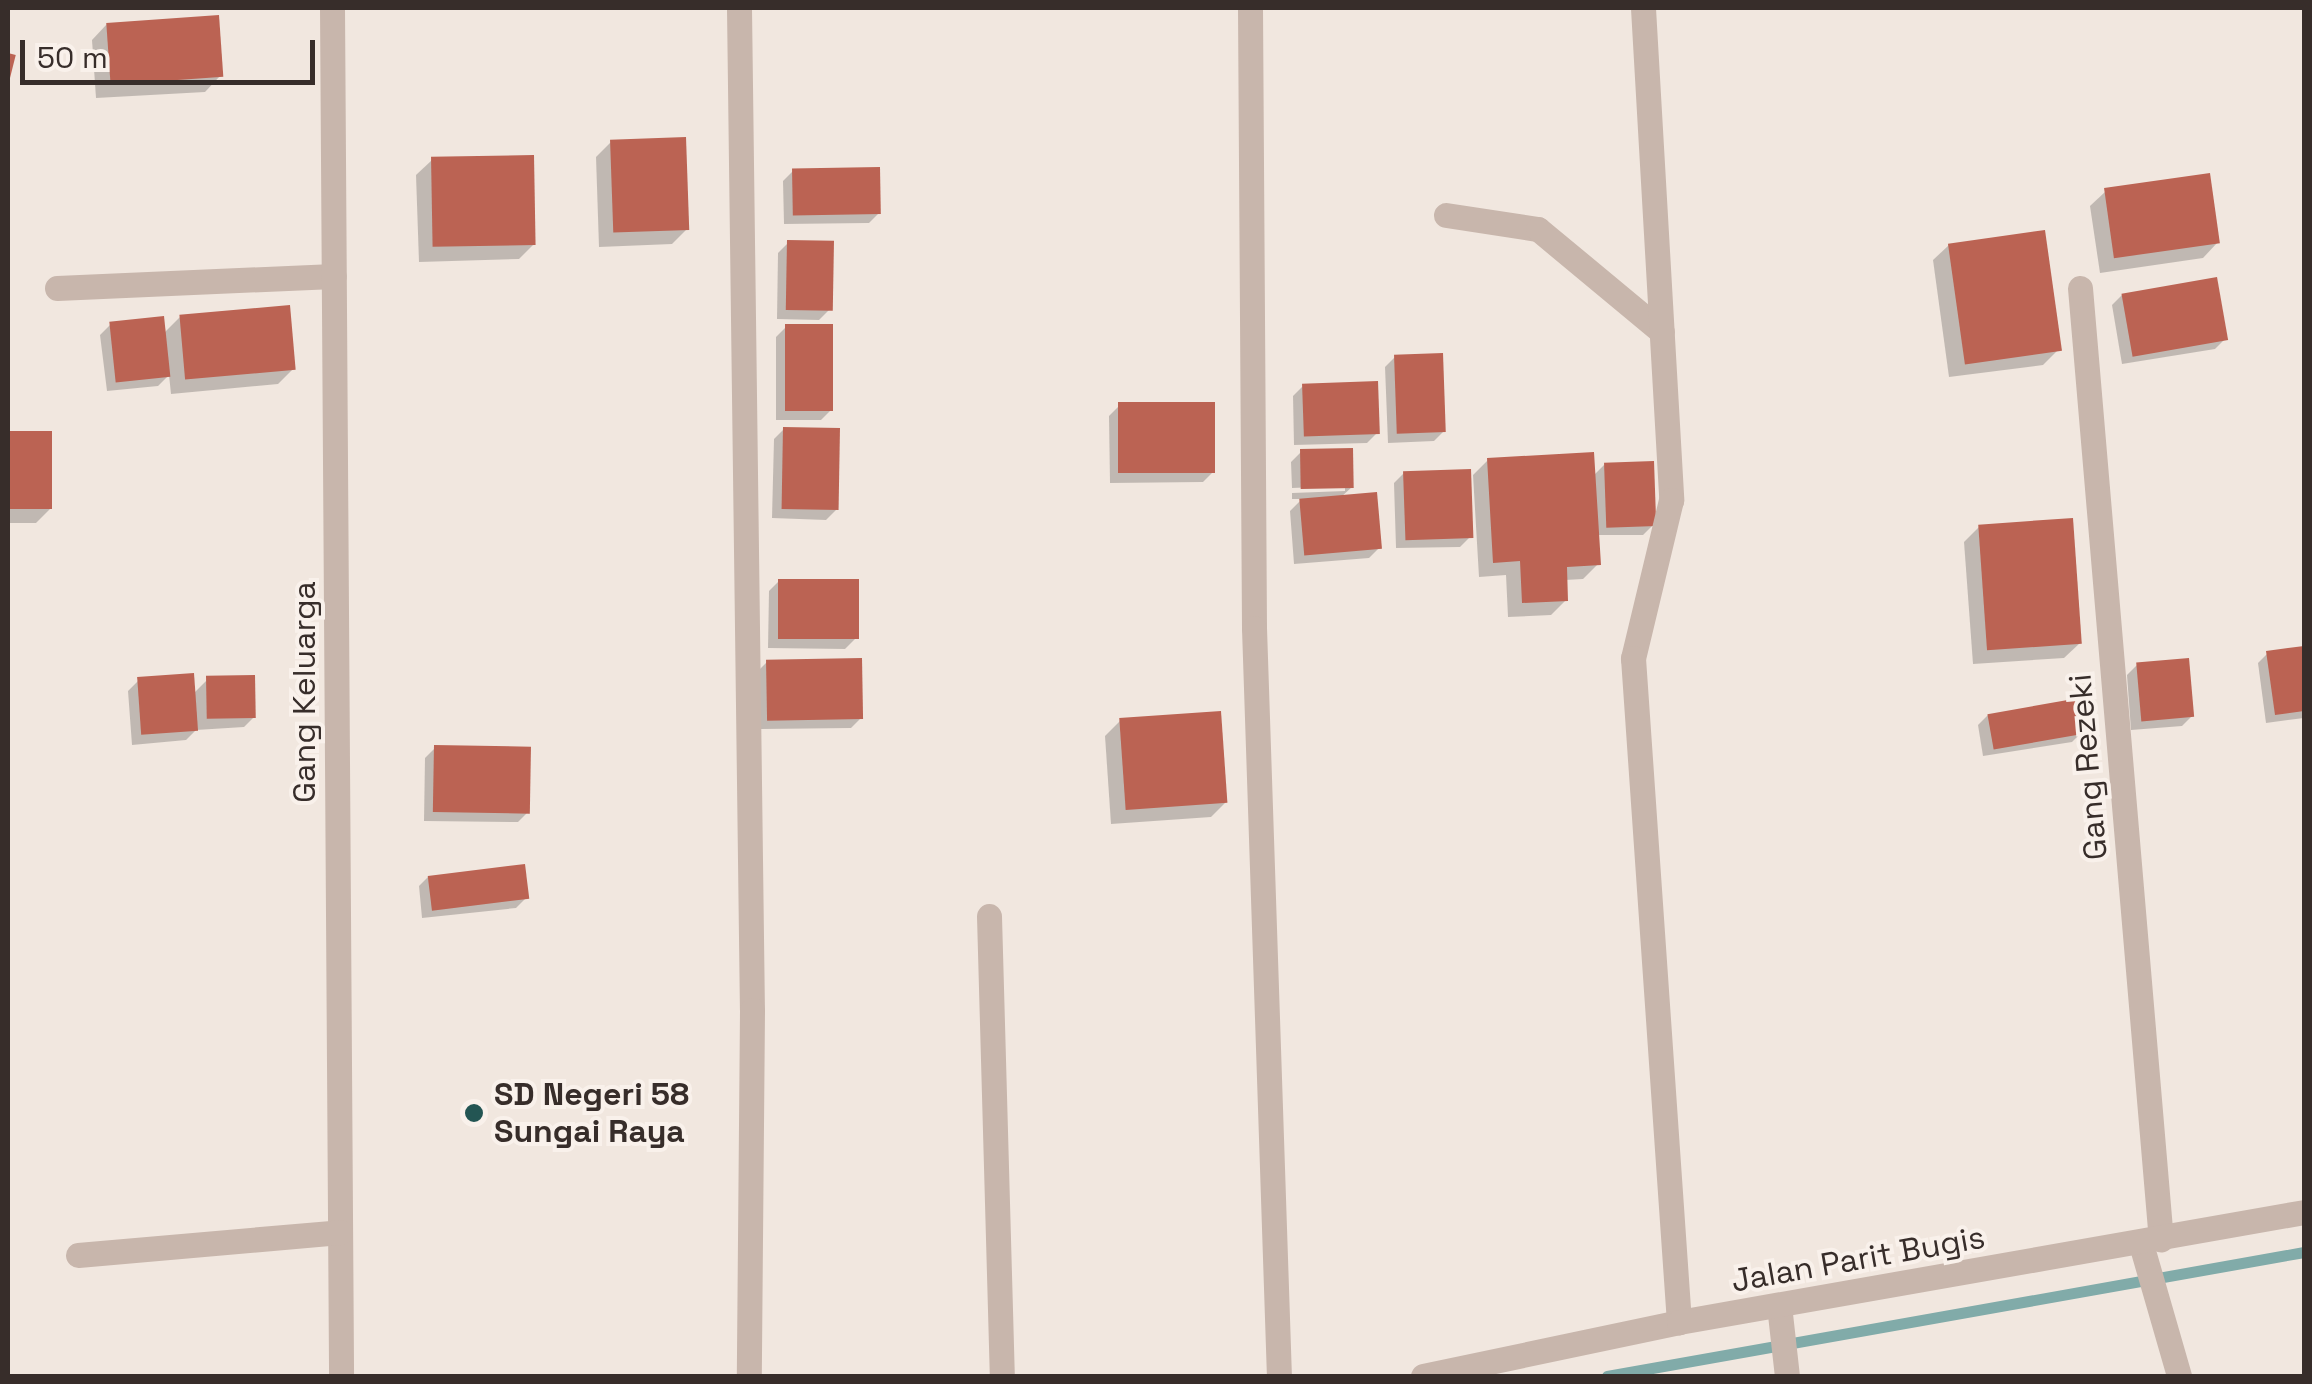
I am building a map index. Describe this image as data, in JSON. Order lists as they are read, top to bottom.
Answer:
{
  "streets": {
    "street": ["Gang Keluarga", "Gang Rezeki", "Jalan Parit Bugis"]
  },
  "crossings": [
    ["Gang Rezeki", "Jalan Parit Bugis"]
  ],
  "places": ["SD Negeri 58 Sungai Raya"],
  "scale_bar": "50 m"
}
